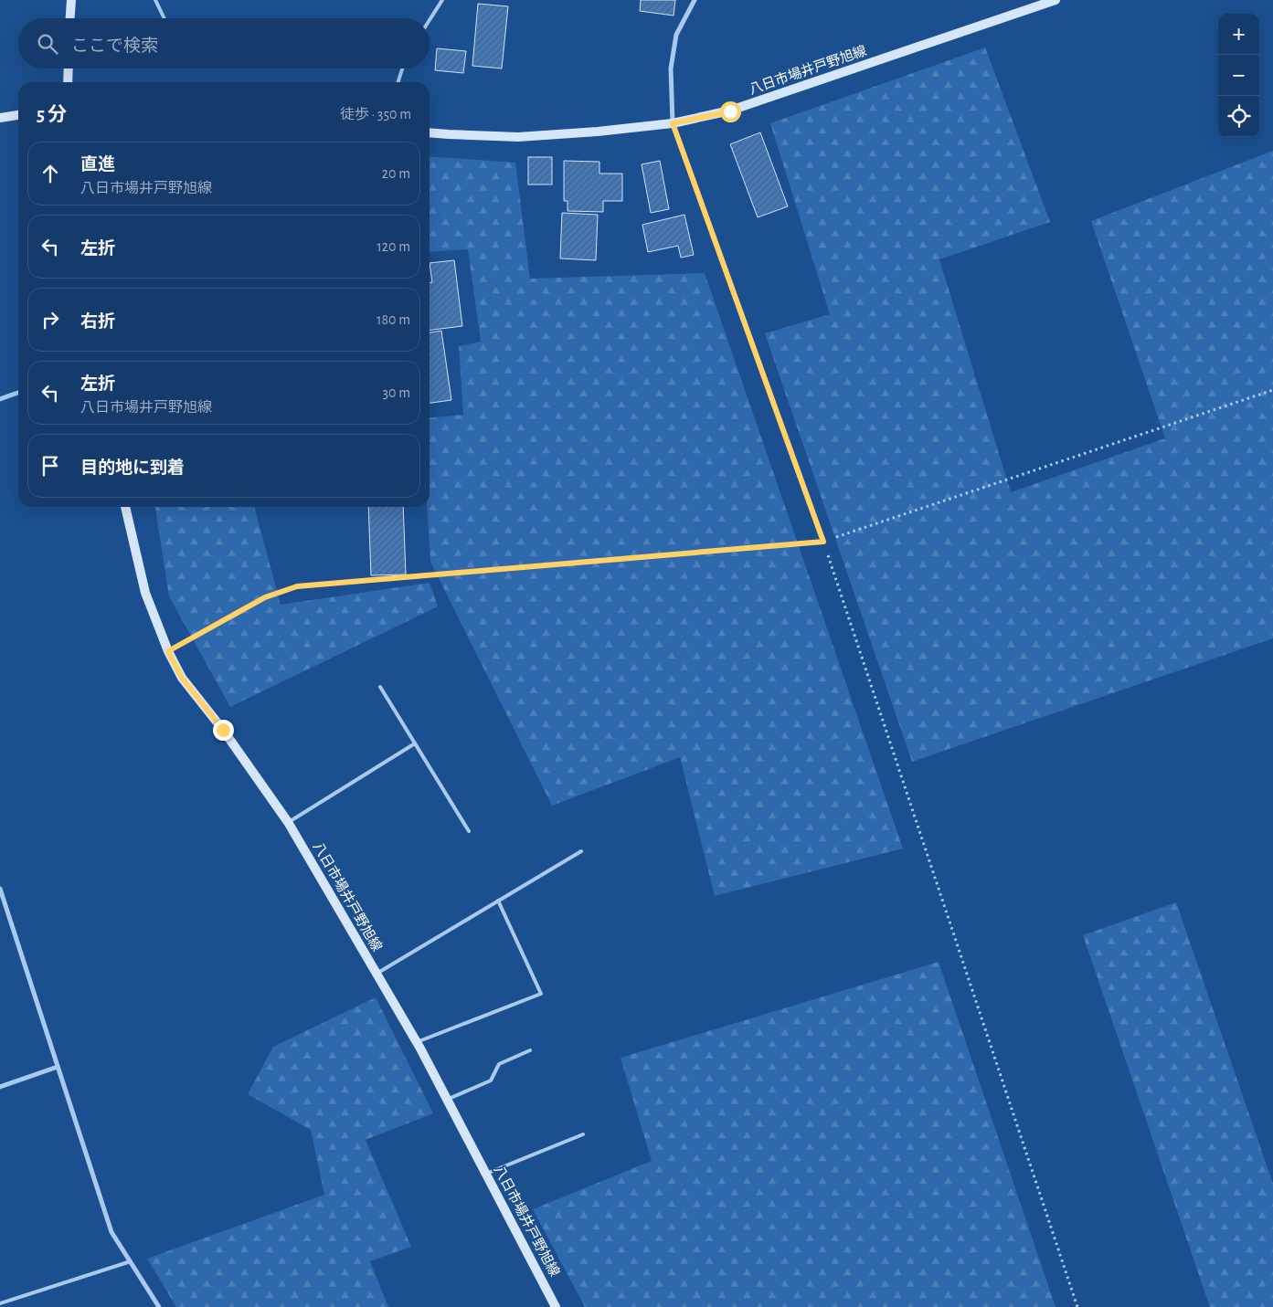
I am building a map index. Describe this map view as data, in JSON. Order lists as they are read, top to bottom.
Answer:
{
  "streets": {
    "main road": ["八日市場井戸野旭線"]
  },
  "page": {
    "map_buttons": ["+", "−"],
    "search": "ここで検索",
    "heading": ["5 分", "徒歩 · 350 m"],
    "list": [
      ["直進", "八日市場井戸野旭線", "20 m"],
      ["左折", "120 m"],
      ["右折", "180 m"],
      ["左折", "八日市場井戸野旭線", "30 m"],
      "目的地に到着"
    ]
  }
}
